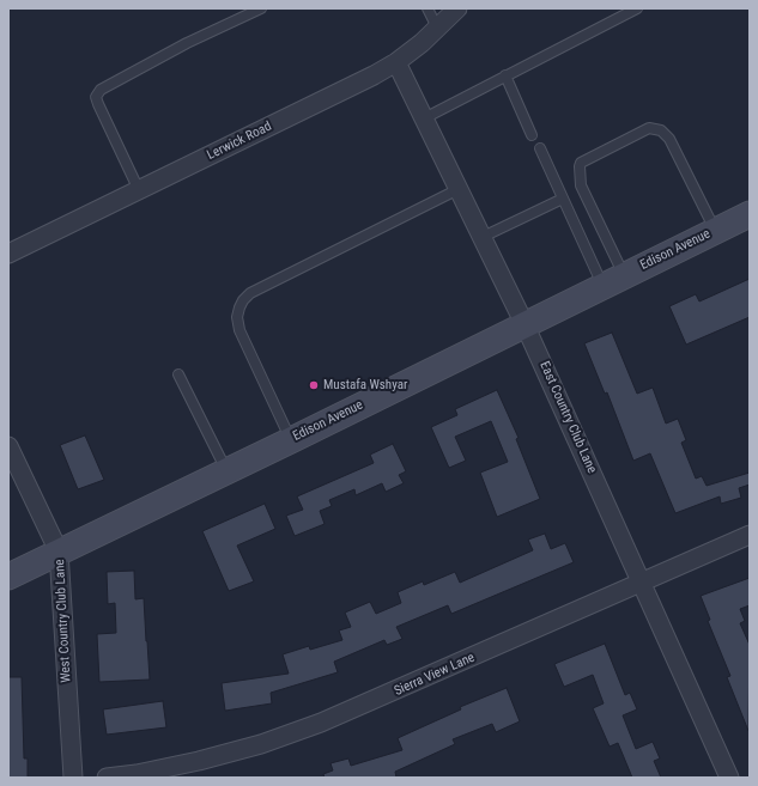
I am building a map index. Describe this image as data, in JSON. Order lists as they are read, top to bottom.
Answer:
{
  "streets": {
    "street": [
      "Lerwick Road",
      "Edison Avenue",
      "East Country Club Lane",
      "West Country Club Lane",
      "Sierra View Lane"
    ]
  },
  "crossings": [
    ["Lerwick Road", "East Country Club Lane"],
    ["Edison Avenue", "East Country Club Lane"],
    ["Edison Avenue", "West Country Club Lane"],
    ["East Country Club Lane", "Sierra View Lane"]
  ],
  "places": ["Mustafa Wshyar"]
}
